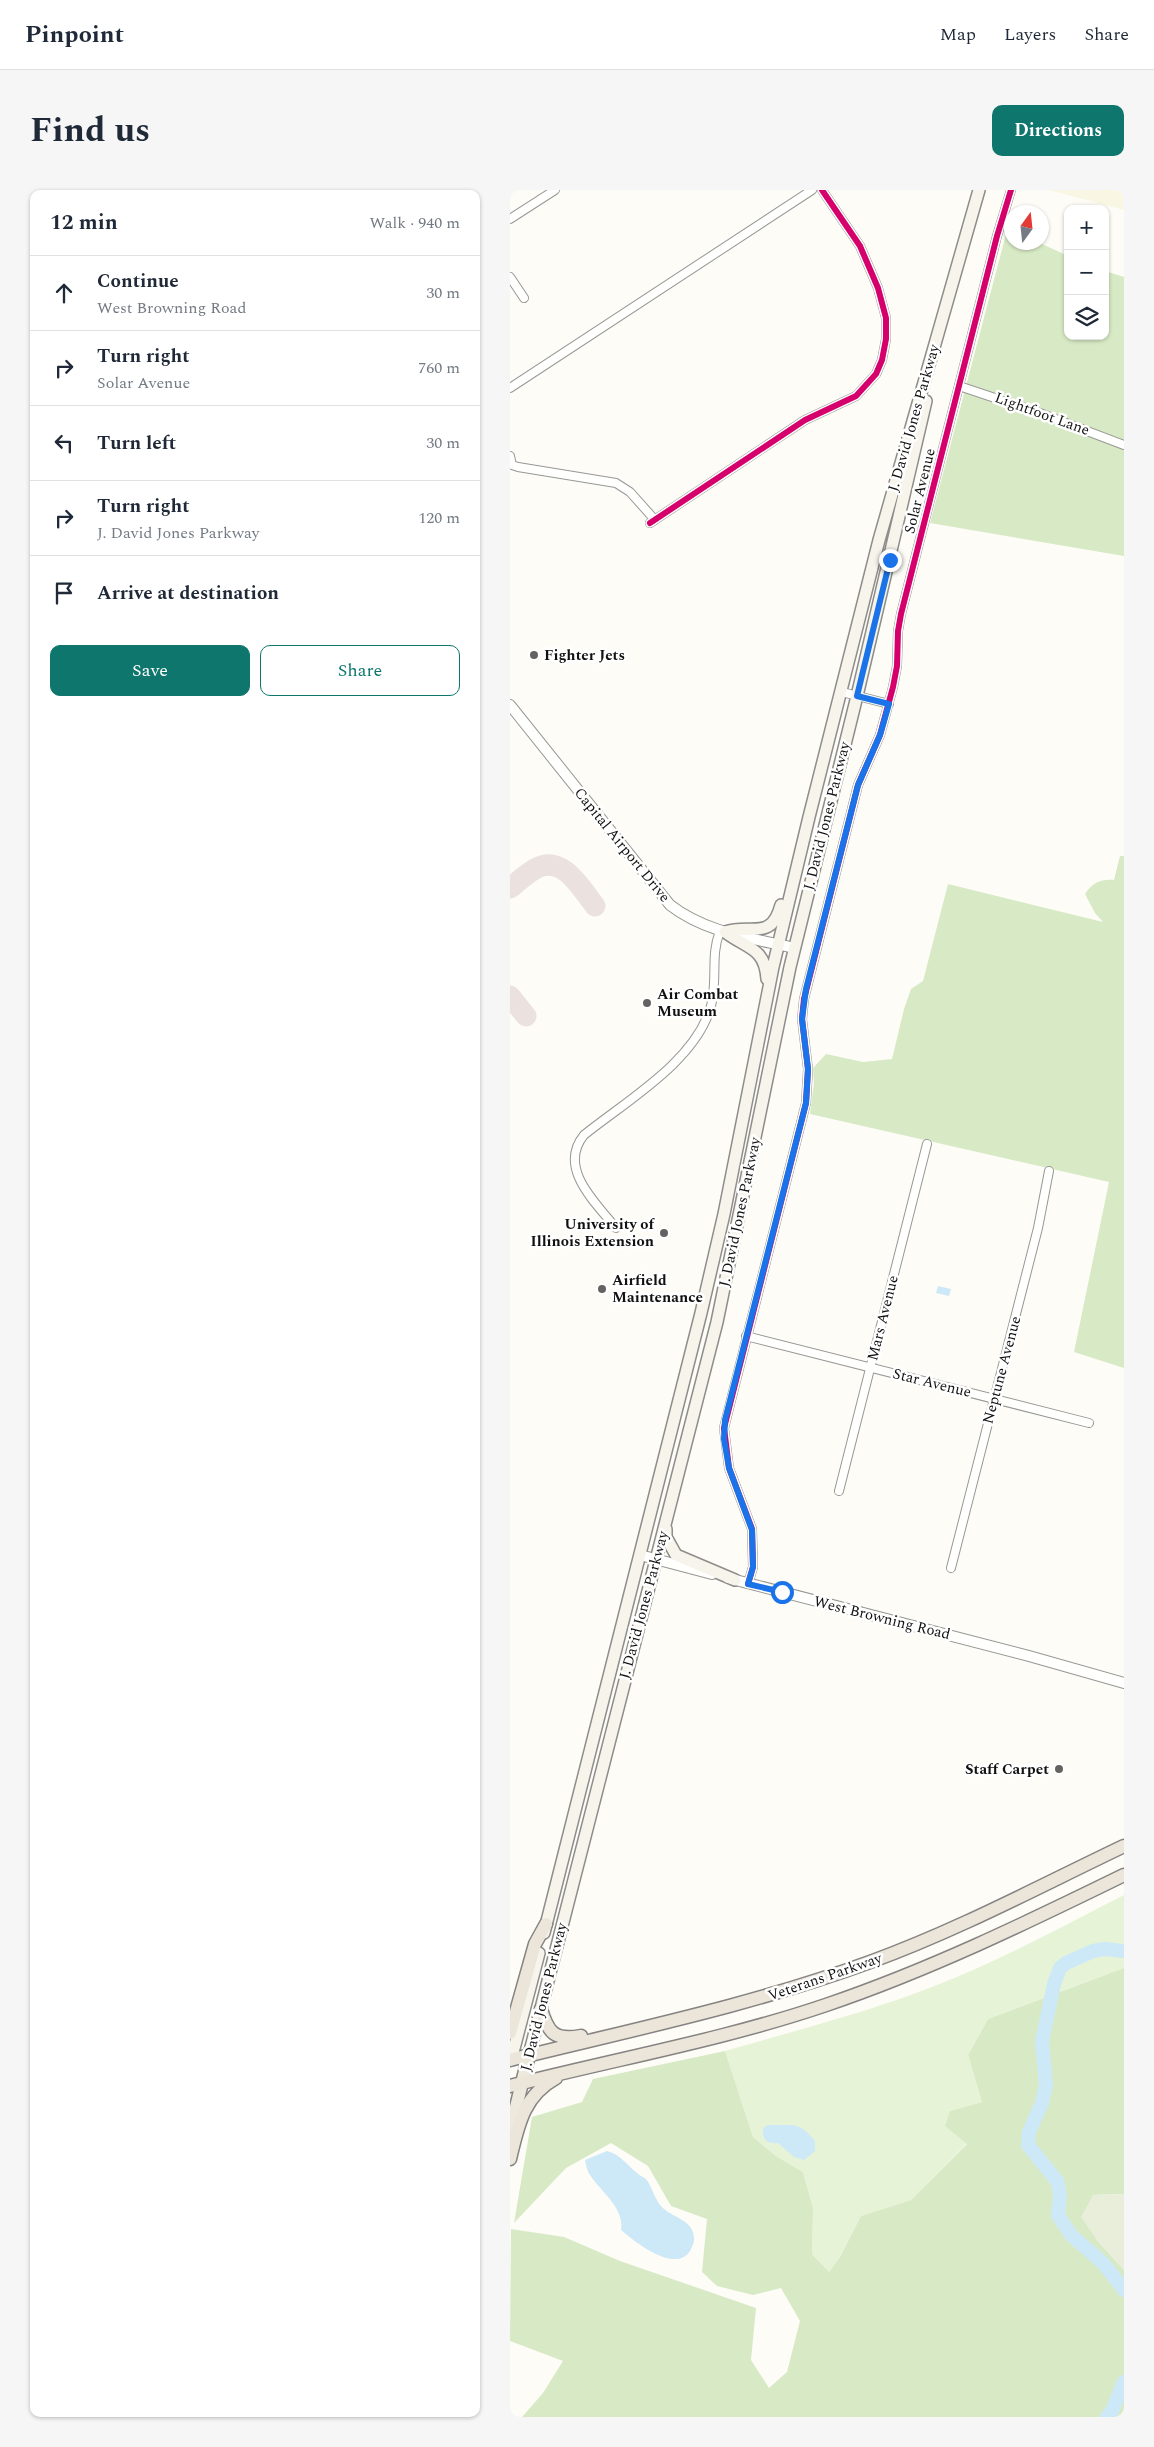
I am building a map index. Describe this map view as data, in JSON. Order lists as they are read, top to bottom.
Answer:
{
  "streets": {
    "highway": ["Veterans Parkway"],
    "main road": ["J. David Jones Parkway"],
    "street": [
      "Lightfoot Lane",
      "Solar Avenue",
      "Capital Airport Drive",
      "Mars Avenue",
      "Neptune Avenue",
      "Star Avenue",
      "West Browning Road"
    ]
  },
  "crossings": [
    ["Lightfoot Lane", "Solar Avenue"],
    ["J. David Jones Parkway", "Capital Airport Drive"],
    ["J. David Jones Parkway", "West Browning Road"],
    ["J. David Jones Parkway", "Veterans Parkway"],
    ["Solar Avenue", "Star Avenue"],
    ["Solar Avenue", "West Browning Road"],
    ["Mars Avenue", "Star Avenue"],
    ["Neptune Avenue", "Star Avenue"]
  ],
  "places": [
    "Fighter Jets",
    "Air Combat Museum",
    "University of Illinois Extension",
    "Airfield Maintenance",
    "Staff Carpet"
  ],
  "north": "top",
  "page": {
    "header": "Pinpoint",
    "nav": ["Map", "Layers", "Share"],
    "title": "Find us",
    "buttons": [
      "Directions",
      ["Save", "Share"]
    ],
    "heading": ["12 min", "Walk · 940 m"],
    "map_buttons": ["+", "−"],
    "list": [
      ["Continue", "West Browning Road", "30 m"],
      ["Turn right", "Solar Avenue", "760 m"],
      ["Turn left", "30 m"],
      ["Turn right", "J. David Jones Parkway", "120 m"],
      "Arrive at destination"
    ]
  }
}
